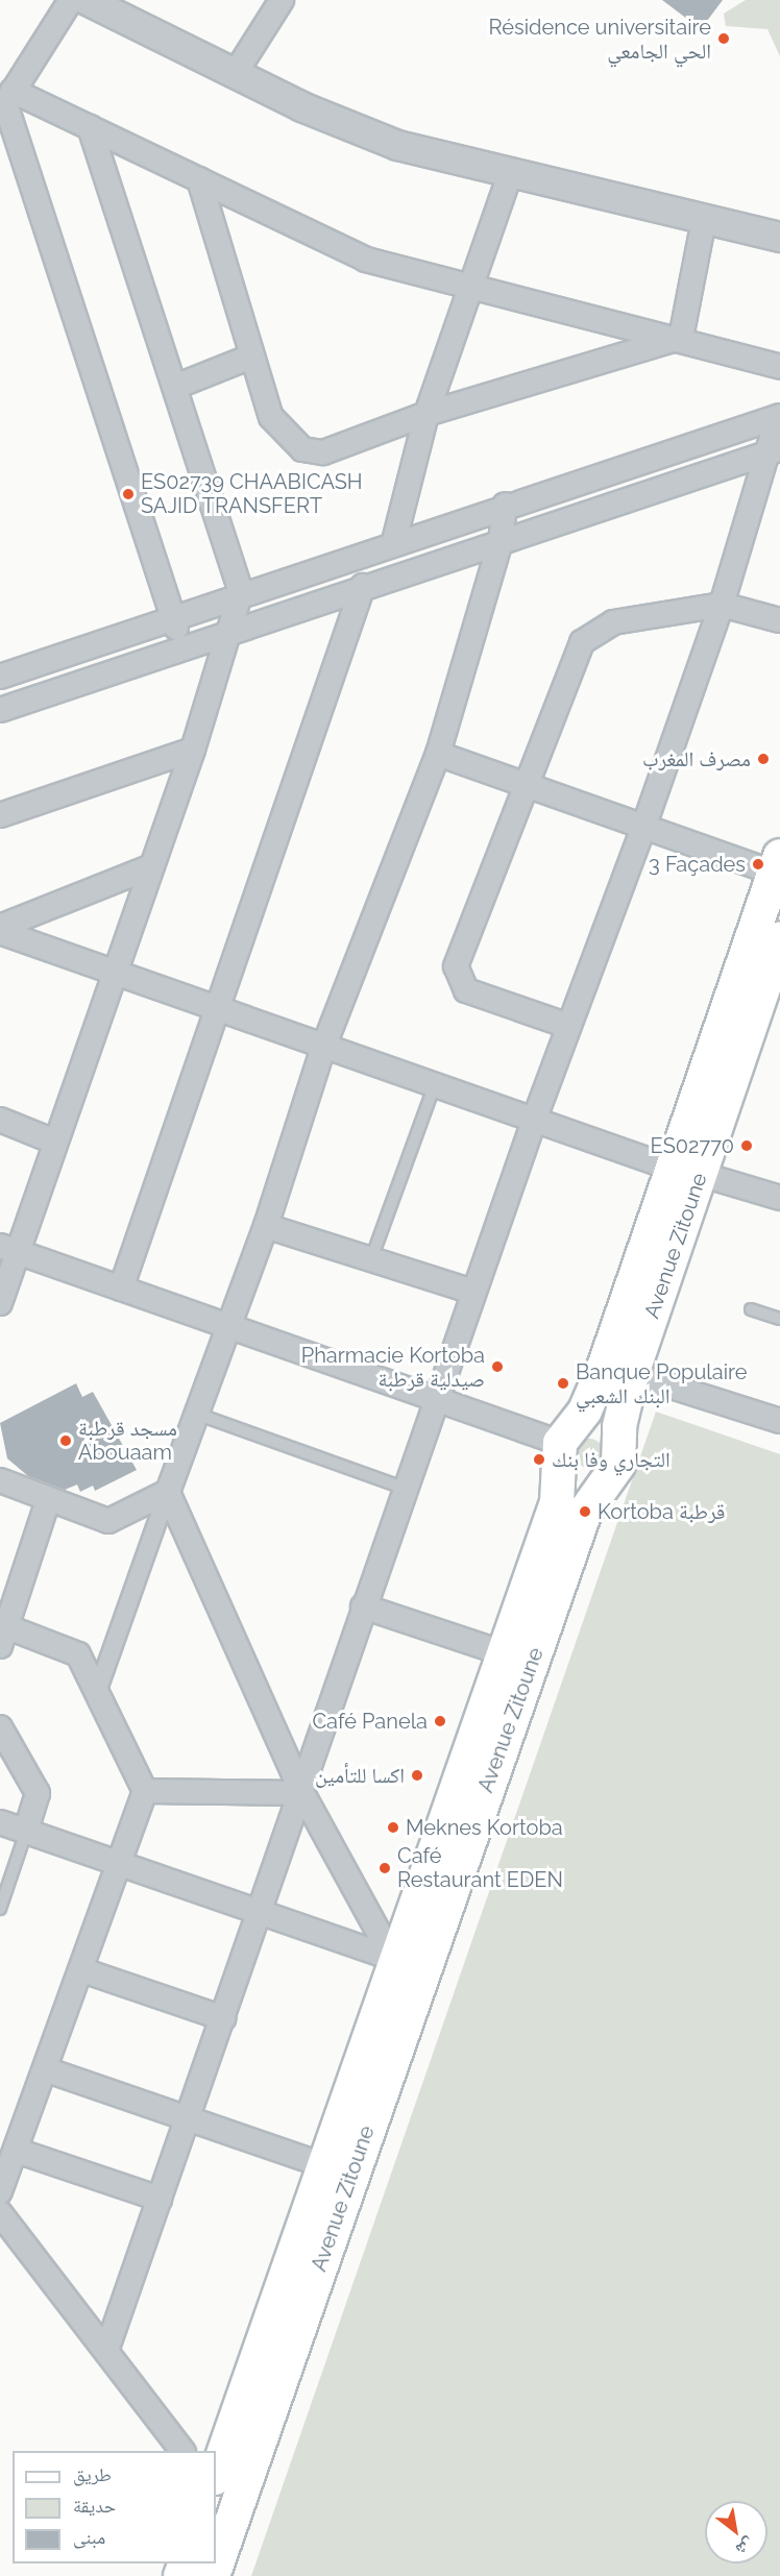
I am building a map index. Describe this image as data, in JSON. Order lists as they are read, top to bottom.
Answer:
{
  "streets": {
    "main road": ["Avenue Zitoune"]
  },
  "places": [
    "Résidence universitaire الحي الجامعي",
    "ES02739 CHAABICASH SAJID TRANSFERT",
    "مصرف المغرب",
    "3 Façades",
    "ES02770",
    "Pharmacie Kortoba صيدلية قرطبة",
    "Banque Populaire البنك الشعبي",
    "مسجد قرطبة Abouaam",
    "التجاري وفا بنك",
    "Kortoba قرطبة",
    "Café Panela",
    "اكسا للتأمين",
    "Meknes Kortoba",
    "Café Restaurant EDEN"
  ],
  "legend": ["طريق", "حديقة", "مبنى"],
  "north": "bottom right"
}
